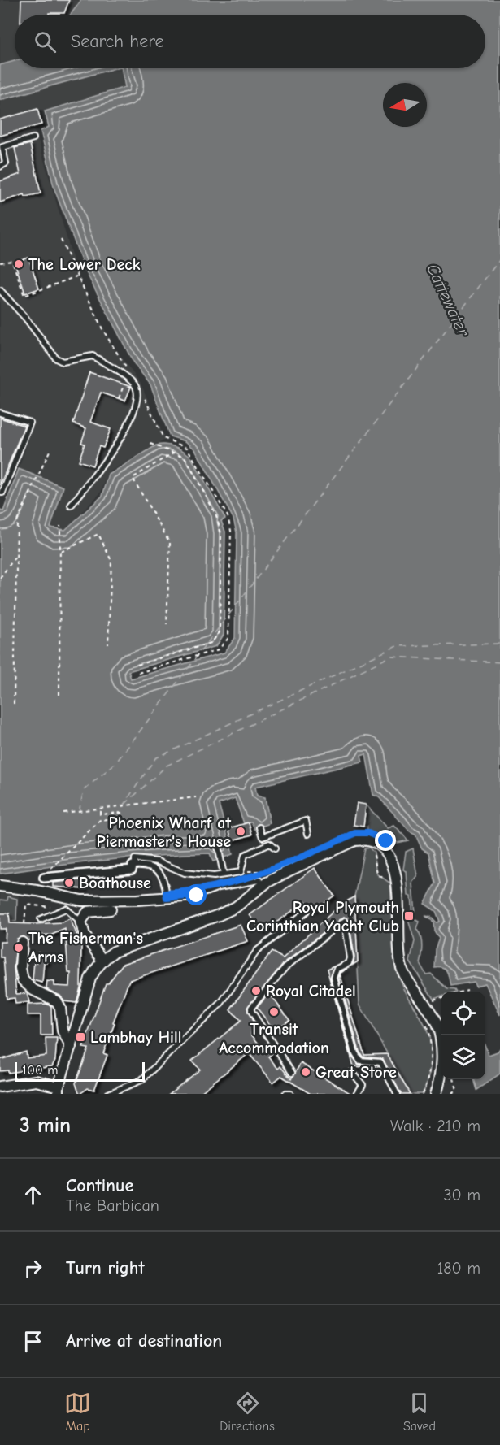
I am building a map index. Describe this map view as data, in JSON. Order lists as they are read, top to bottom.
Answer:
{
  "water": ["Cattewater"],
  "places": {
    "other": [
      "The Lower Deck",
      "Phoenix Wharf at Piermaster's House",
      "Boathouse",
      "The Fisherman's Arms",
      "Royal Citadel",
      "Transit Accommodation",
      "Great Store"
    ],
    "transit": ["Royal Plymouth Corinthian Yacht Club", "Lambhay Hill"]
  },
  "scale_bar": "100 m",
  "north": "left",
  "page": {
    "search": "Search here",
    "scale": "100 m",
    "heading": ["3 min", "Walk · 210 m"],
    "list": [
      ["Continue", "The Barbican", "30 m"],
      ["Turn right", "180 m"],
      "Arrive at destination"
    ],
    "nav": ["Map", "Directions", "Saved"]
  }
}
